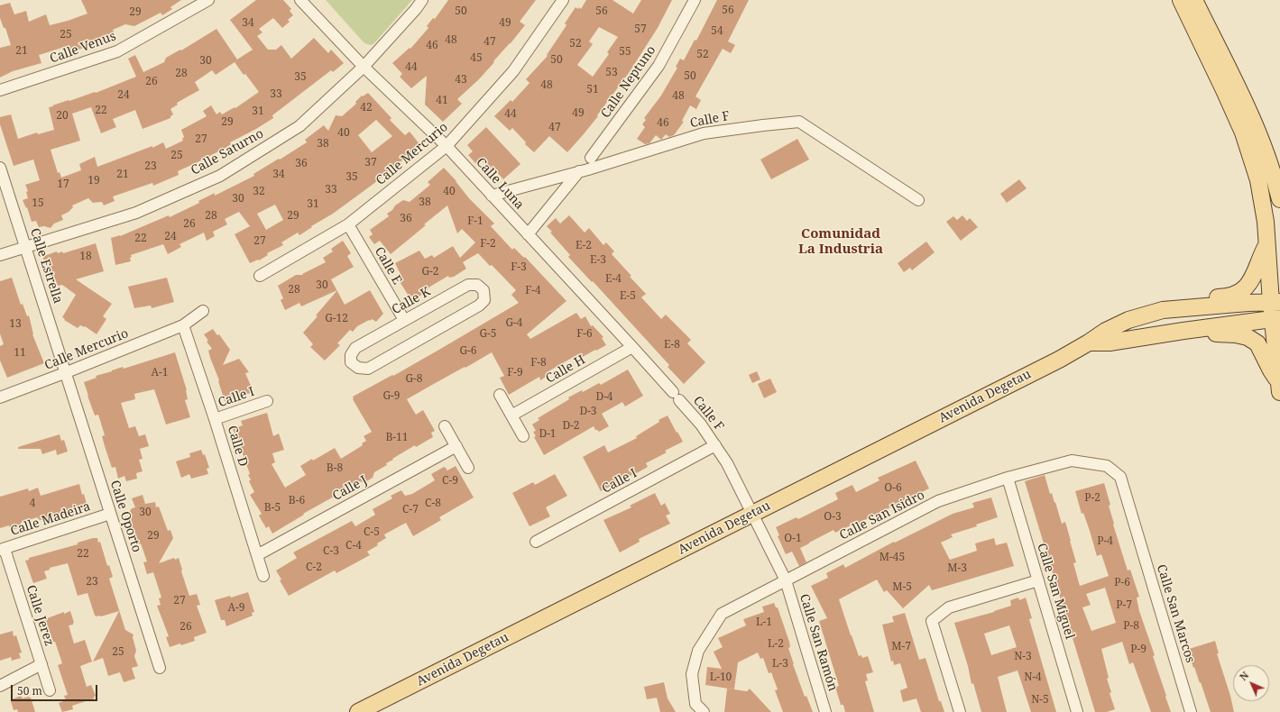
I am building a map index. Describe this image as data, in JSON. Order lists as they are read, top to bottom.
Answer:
{
  "streets": {
    "main road": ["Avenida Degetau"],
    "street": [
      "Calle Venus",
      "Calle Neptuno",
      "Calle F",
      "Calle Saturno",
      "Calle Mercurio",
      "Calle Luna",
      "Calle Estrella",
      "Calle E",
      "Calle K",
      "Calle H",
      "Calle I",
      "Calle D",
      "Calle J",
      "Calle San Isidro",
      "Calle Oporto",
      "Calle Madeira",
      "Calle San Miguel",
      "Calle San Marcos",
      "Calle Jerez",
      "Calle San Ramón"
    ]
  },
  "crossings": [
    ["Calle F", "Calle Luna"],
    ["Calle F", "Avenida Degetau"],
    ["Calle F", "Calle I"],
    ["Calle F", "Calle San Ramón"],
    ["Calle Saturno", "Calle Luna"],
    ["Calle Saturno", "Calle Estrella"],
    ["Calle Mercurio", "Calle Luna"],
    ["Calle Mercurio", "Calle Estrella"],
    ["Calle Mercurio", "Calle E"],
    ["Calle Mercurio", "Calle D"],
    ["Calle Mercurio", "Calle Oporto"],
    ["Calle Luna", "Calle H"],
    ["Calle Estrella", "Calle Oporto"],
    ["Calle E", "Calle K"],
    ["Avenida Degetau", "Calle San Ramón"],
    ["Calle I", "Calle D"],
    ["Calle D", "Calle J"],
    ["Calle San Isidro", "Calle San Miguel"],
    ["Calle San Isidro", "Calle San Marcos"],
    ["Calle San Isidro", "Calle San Ramón"],
    ["Calle Oporto", "Calle Madeira"],
    ["Calle Madeira", "Calle Jerez"]
  ],
  "districts": ["Comunidad La Industria"],
  "house_numbers": [
    "56",
    "50",
    "56",
    "29",
    "34",
    "49",
    "57",
    "54",
    "25",
    "48",
    "47",
    "52",
    "46",
    "21",
    "55",
    "52",
    "45",
    "50",
    "30",
    "44",
    "53",
    "28",
    "50",
    "35",
    "43",
    "26",
    "48",
    "51",
    "33",
    "24",
    "48",
    "41",
    "42",
    "22",
    "31",
    "49",
    "44",
    "20",
    "29",
    "46",
    "47",
    "40",
    "27",
    "38",
    "25",
    "37",
    "36",
    "23",
    "21",
    "34",
    "35",
    "19",
    "17",
    "33",
    "32",
    "40",
    "30",
    "38",
    "15",
    "31",
    "28",
    "29",
    "36",
    "F-1",
    "26",
    "24",
    "22",
    "27",
    "F-2",
    "E-2",
    "18",
    "E-3",
    "F-3",
    "G-2",
    "E-4",
    "30",
    "28",
    "F-4",
    "E-5",
    "G-12",
    "G-4",
    "13",
    "G-5",
    "F-6",
    "E-8",
    "G-6",
    "11",
    "F-8",
    "A-1",
    "F-9",
    "G-8",
    "G-9",
    "D-4",
    "D-3",
    "D-2",
    "D-1",
    "B-11",
    "B-8",
    "C-9",
    "O-6",
    "P-2",
    "B-6",
    "4",
    "C-8",
    "B-5",
    "C-7",
    "30",
    "O-3",
    "C-5",
    "29",
    "O-1",
    "P-4",
    "C-4",
    "C-3",
    "22",
    "M-45",
    "C-2",
    "M-3",
    "23",
    "P-6",
    "M-5",
    "27",
    "P-7",
    "A-9",
    "L-1",
    "P-8",
    "26",
    "L-2",
    "M-7",
    "P-9",
    "25",
    "N-3",
    "L-3",
    "L-10",
    "N-4",
    "N-5"
  ],
  "scale_bar": "50 m",
  "north": "top left"
}
